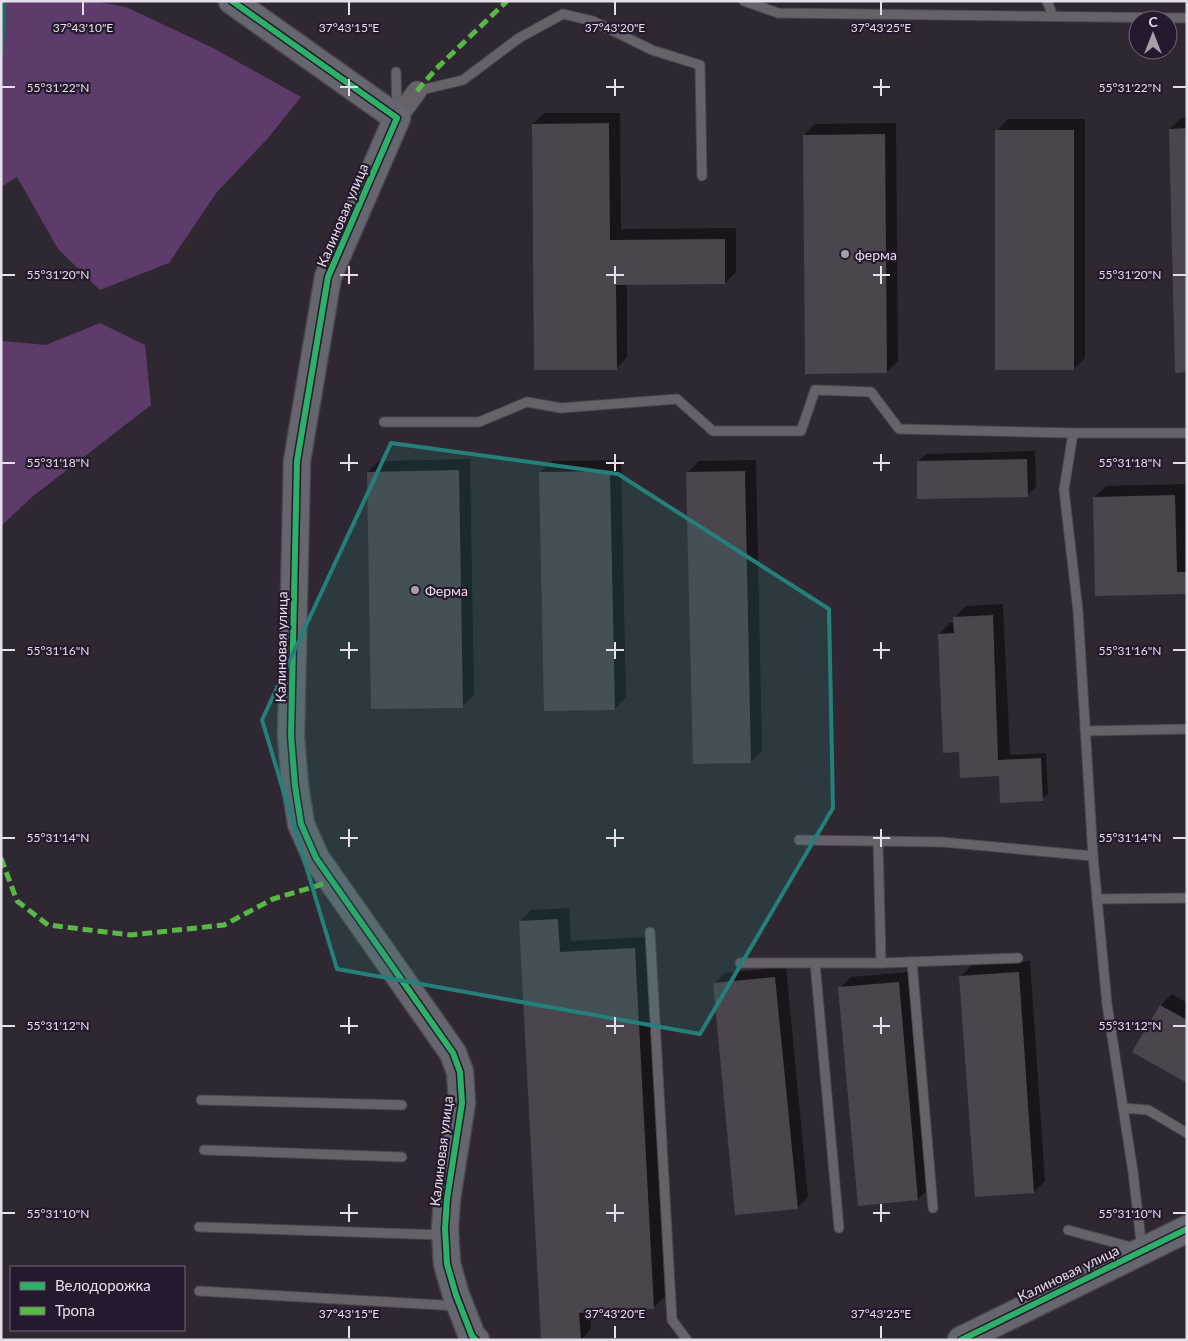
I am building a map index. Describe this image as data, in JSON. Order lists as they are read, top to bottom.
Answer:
{
  "streets": {
    "street": ["Калиновая улица"]
  },
  "places": ["ферма", "Ферма"],
  "legend": ["Велодорожка", "Тропа"],
  "north": "top",
  "coordinates": [
    "37°43'10\"E",
    "37°43'15\"E",
    "37°43'20\"E",
    "37°43'25\"E",
    "55°31'22\"N",
    "55°31'20\"N",
    "55°31'18\"N",
    "55°31'16\"N",
    "55°31'14\"N",
    "55°31'12\"N",
    "55°31'10\"N"
  ]
}
